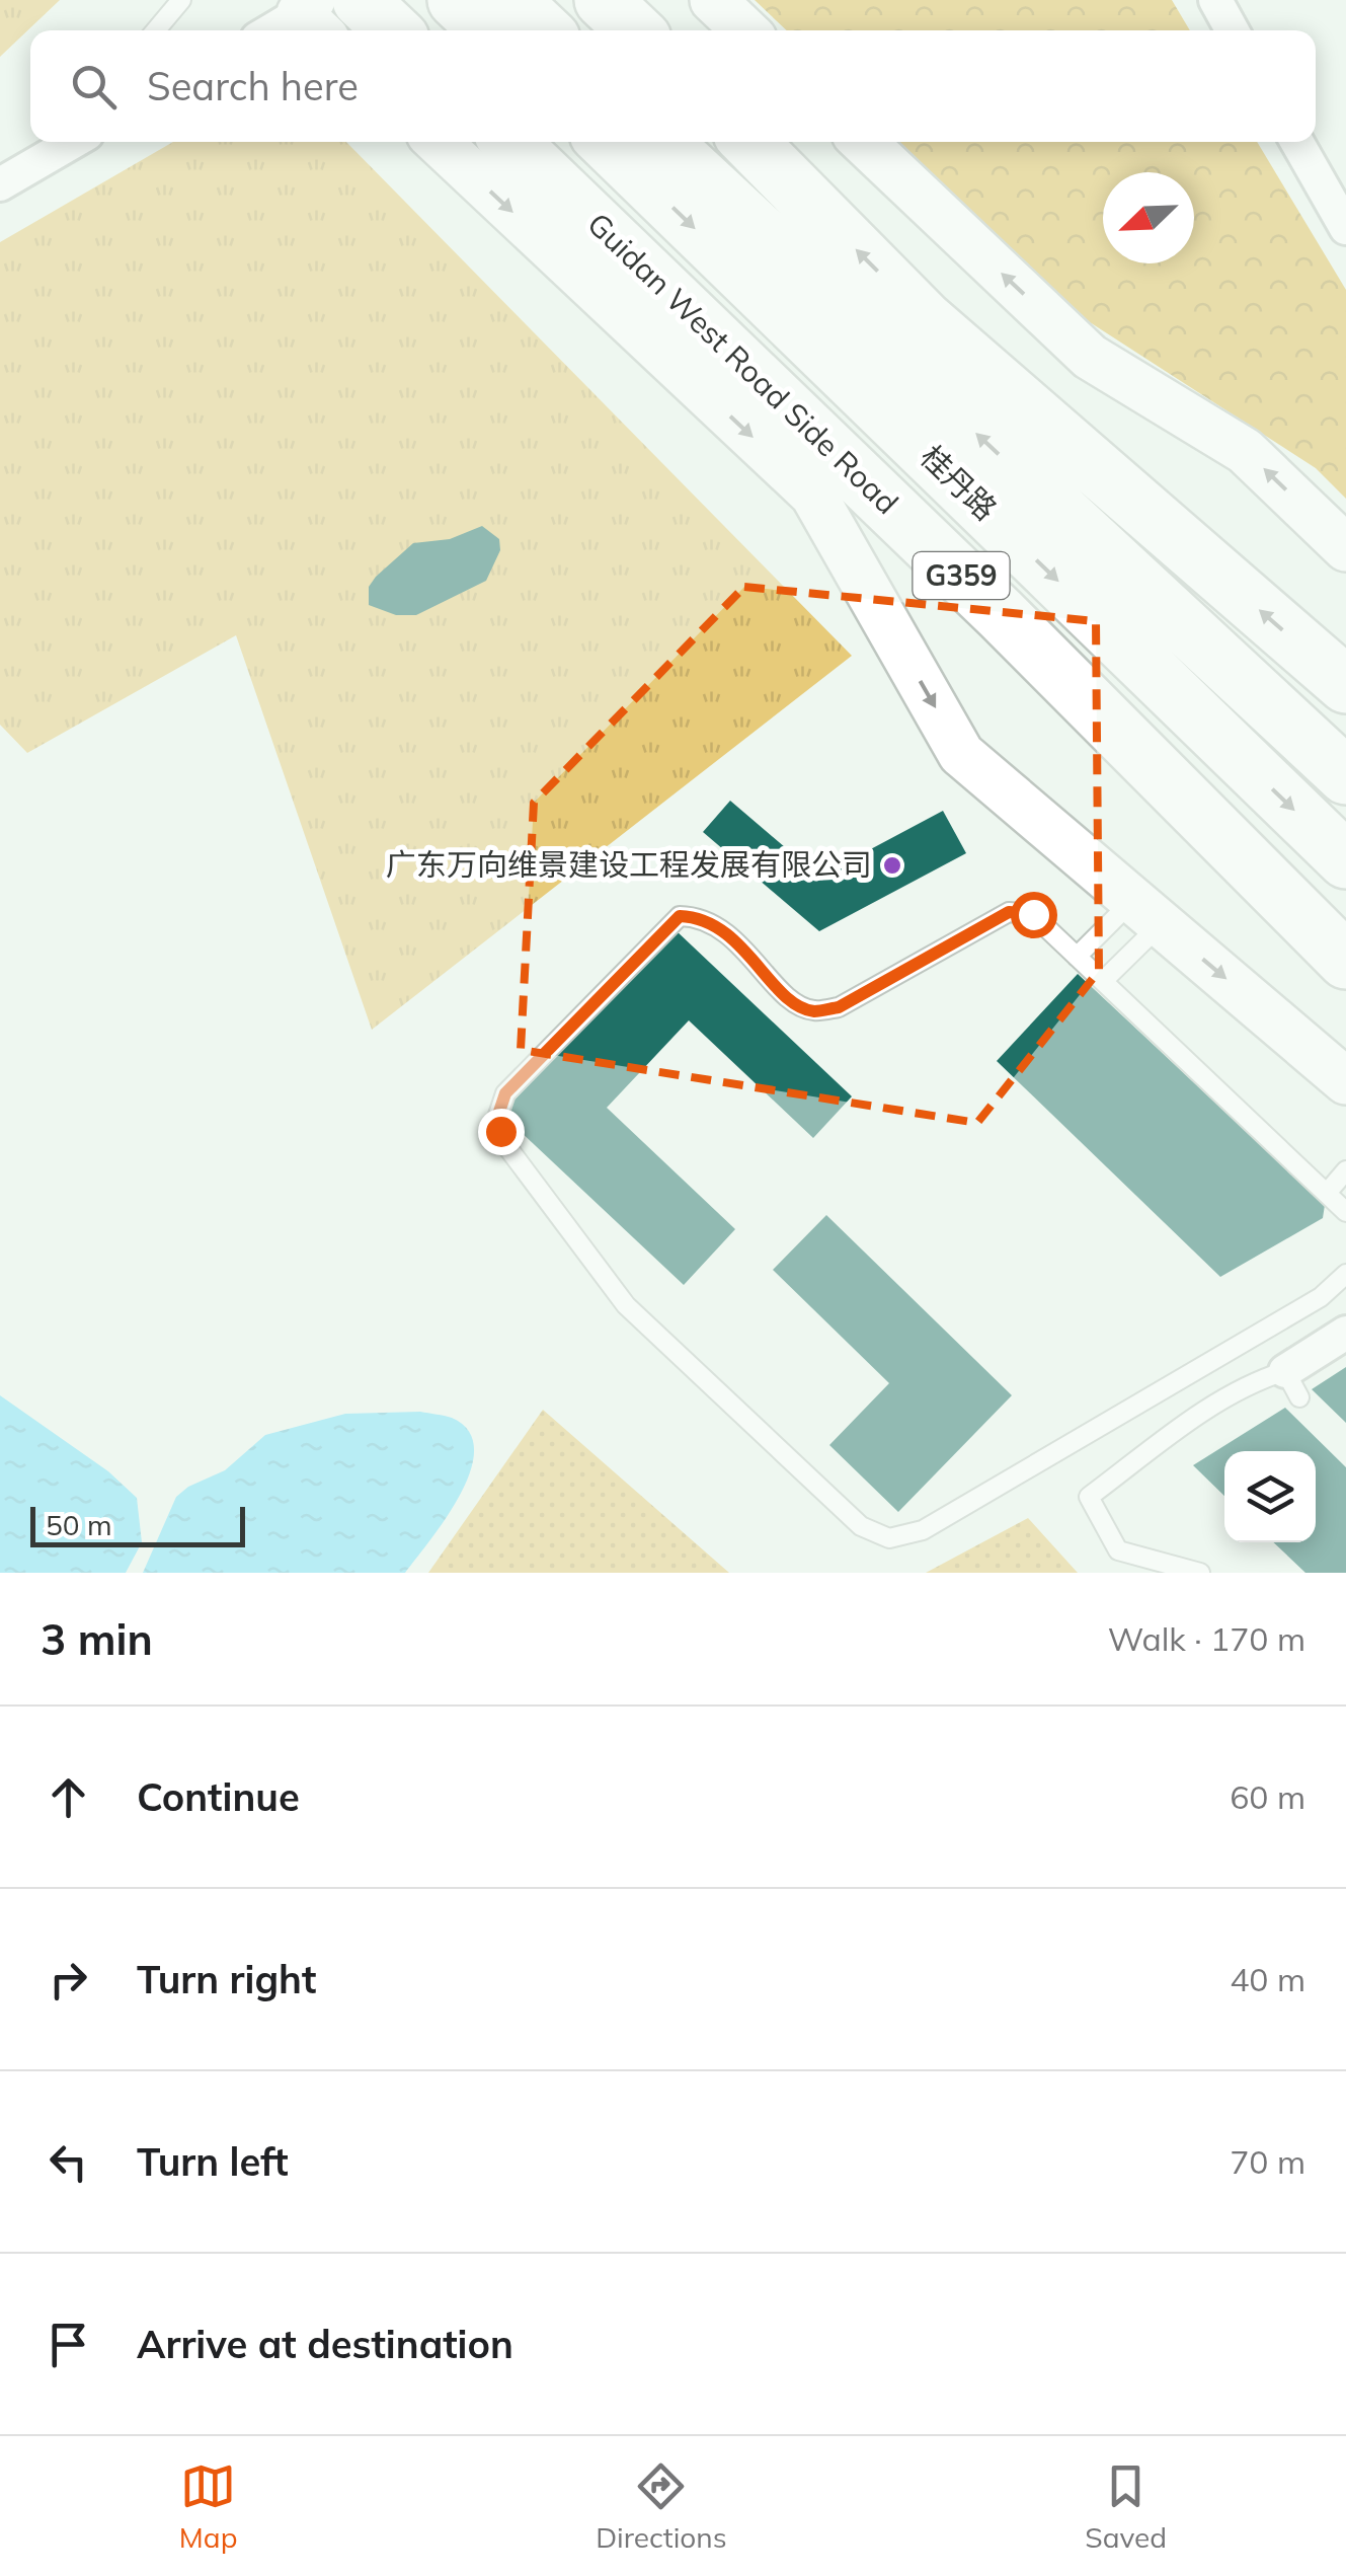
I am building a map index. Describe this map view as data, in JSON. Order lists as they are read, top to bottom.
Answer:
{
  "streets": {
    "highway": ["Guidan West Road Side Road", "桂丹路", "G359"]
  },
  "places": ["广东万向维景建设工程发展有限公司"],
  "scale_bar": "50 m",
  "north": "bottom left",
  "page": {
    "search": "Search here",
    "scale": "50 m",
    "heading": ["3 min", "Walk · 170 m"],
    "list": [
      ["Continue", "60 m"],
      ["Turn right", "40 m"],
      ["Turn left", "70 m"],
      "Arrive at destination"
    ],
    "nav": ["Map", "Directions", "Saved"]
  }
}
